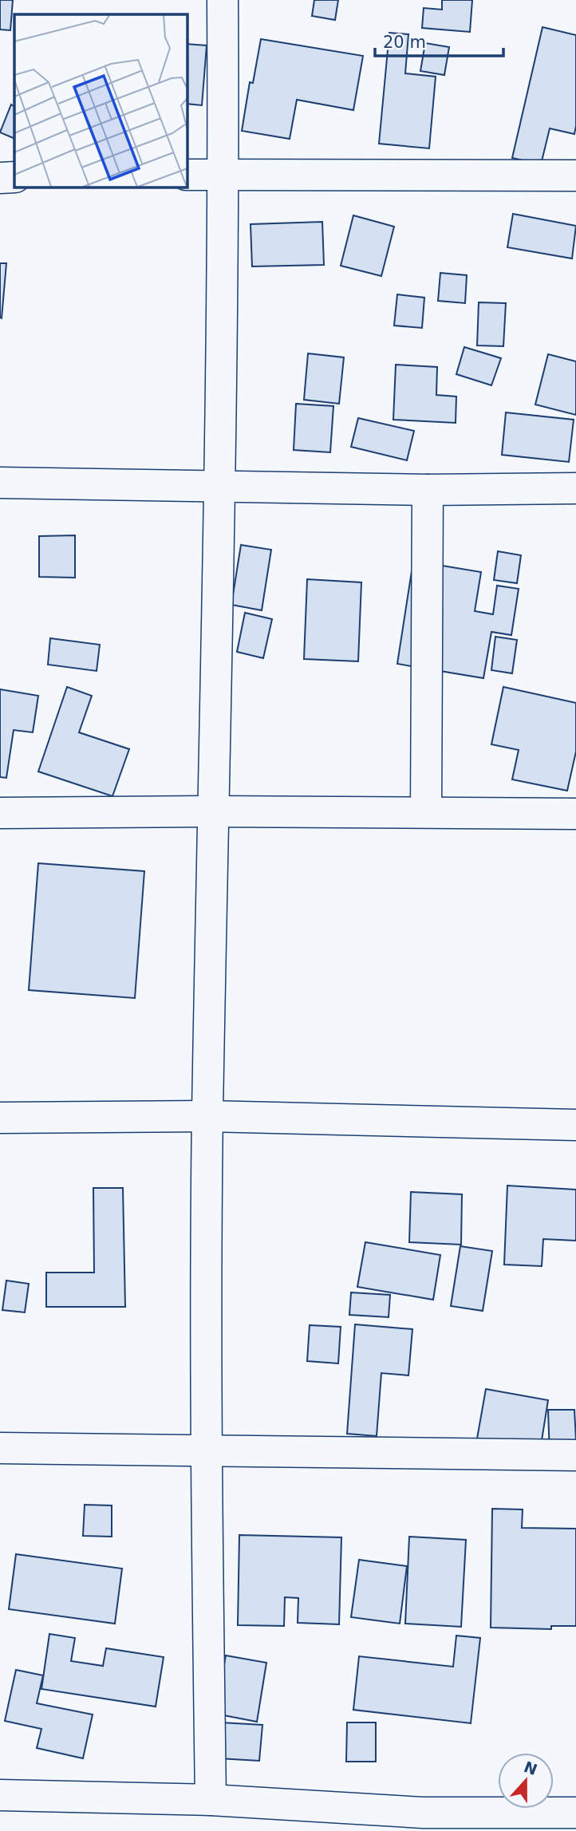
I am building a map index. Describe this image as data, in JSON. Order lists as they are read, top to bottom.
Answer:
{
  "scale_bar": "20 m",
  "north": "top"
}
